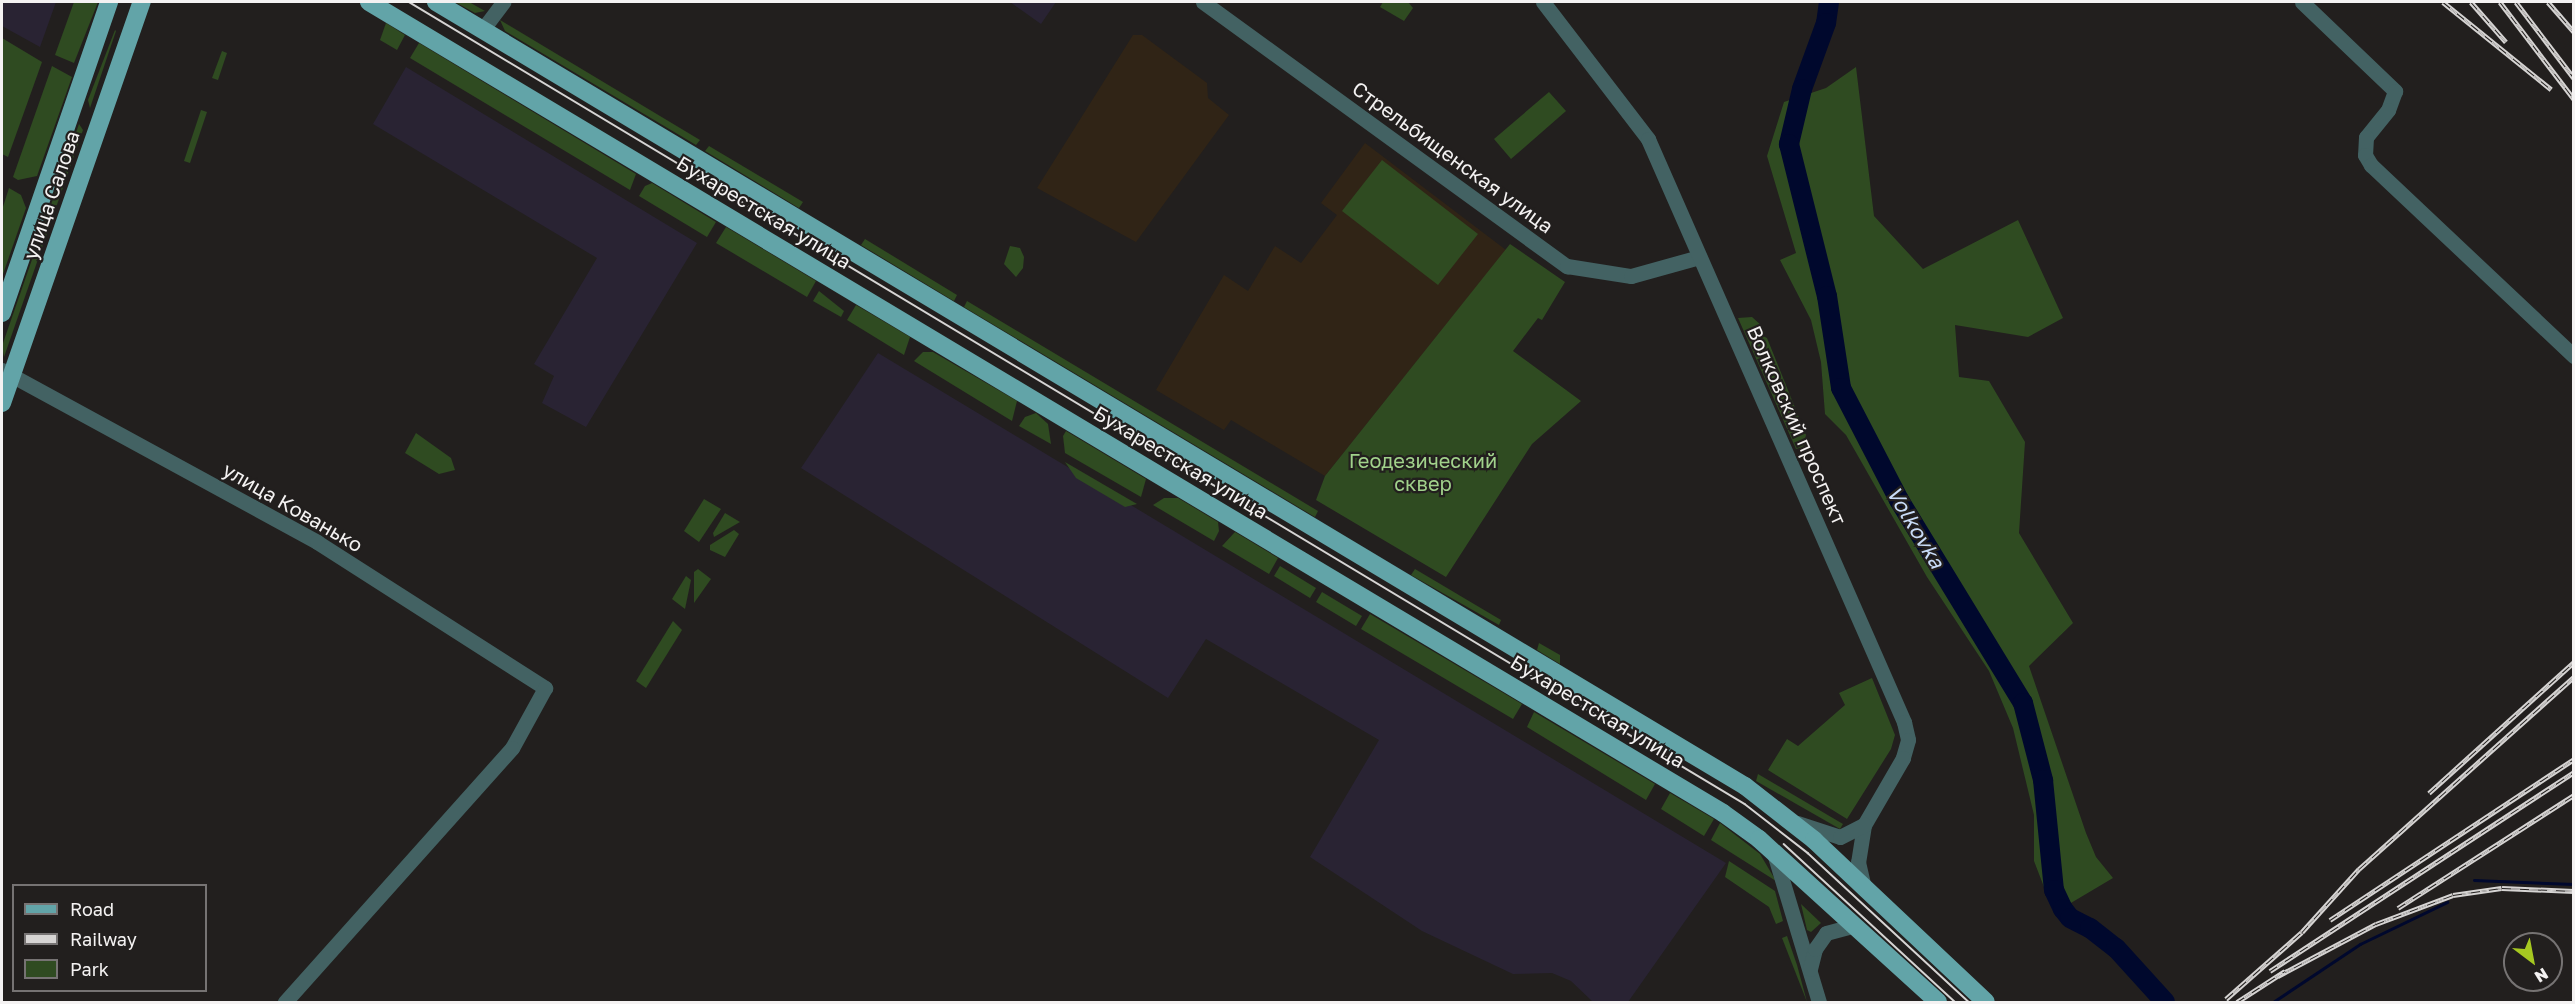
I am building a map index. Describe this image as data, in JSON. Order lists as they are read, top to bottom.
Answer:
{
  "streets": {
    "main road": ["улица Салова", "Бухарестская улица"],
    "street": ["Стрельбищенская улица", "Волковский проспект", "улица Кованько"]
  },
  "crossings": [
    ["Стрельбищенская улица", "Волковский проспект"],
    ["улица Салова", "улица Кованько"],
    ["Бухарестская улица", "Волковский проспект"]
  ],
  "water": ["Volkovka"],
  "parks": ["Геодезический сквер"],
  "legend": ["Road", "Railway", "Park"],
  "north": "bottom right"
}
